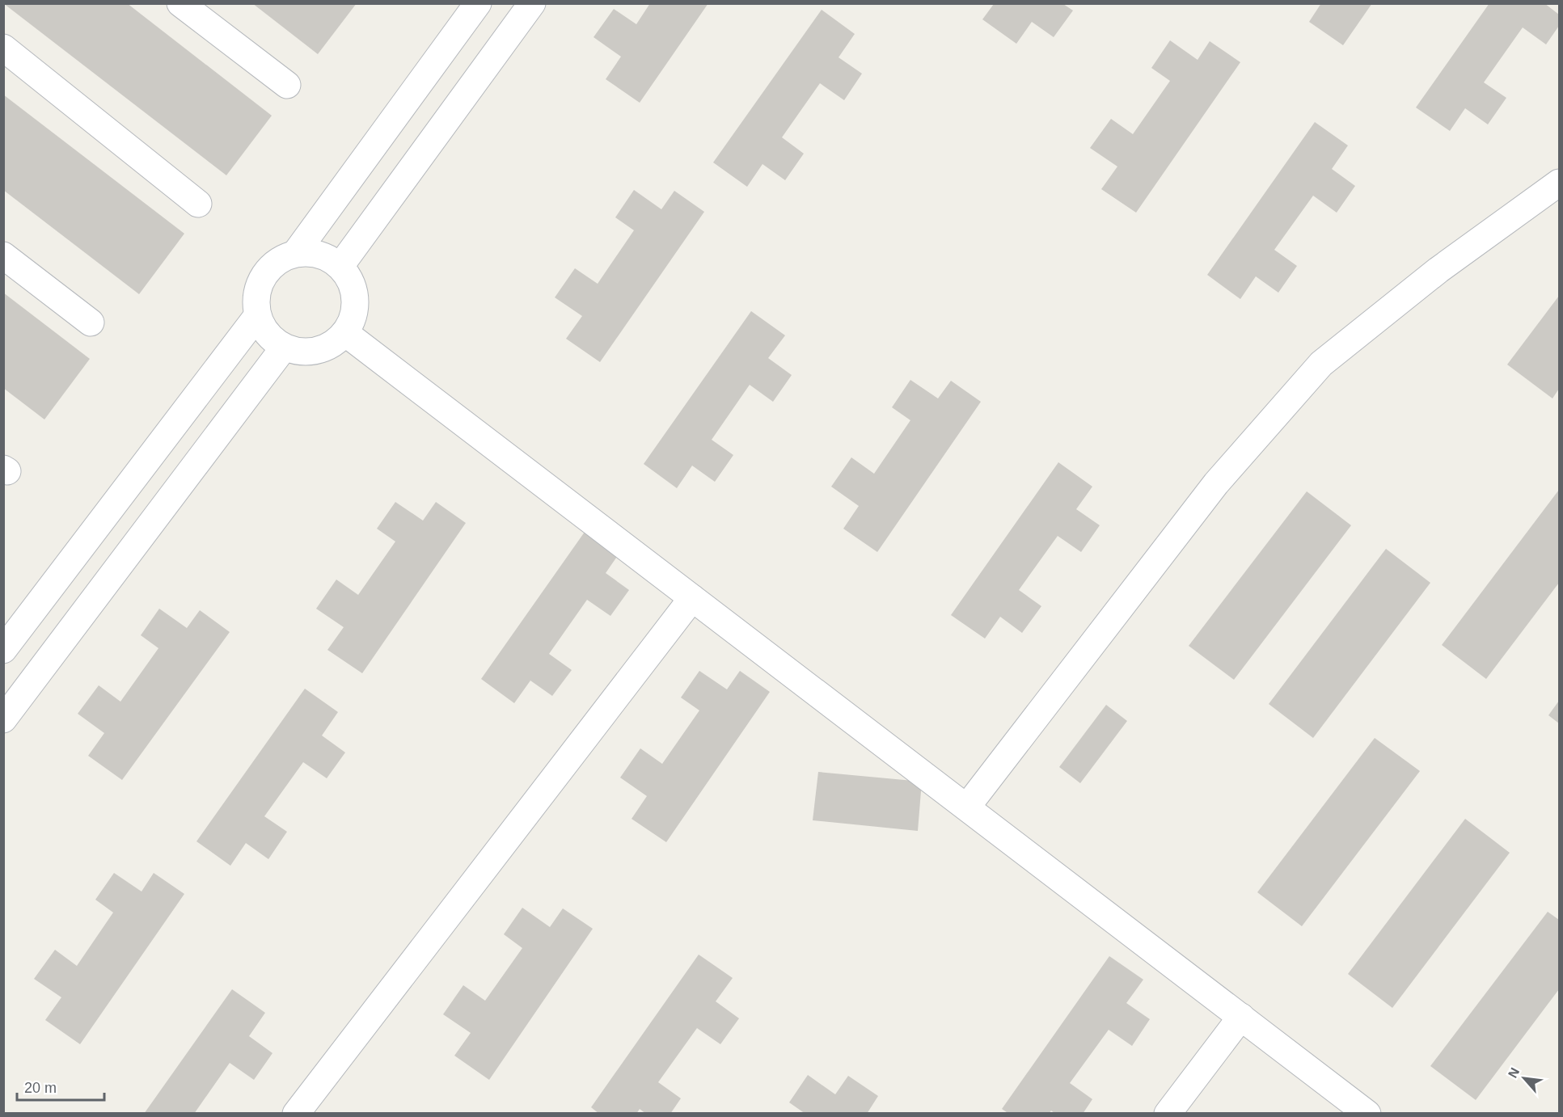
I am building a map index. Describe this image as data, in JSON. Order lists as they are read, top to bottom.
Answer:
{
  "scale_bar": "20 m",
  "north": "top left"
}
